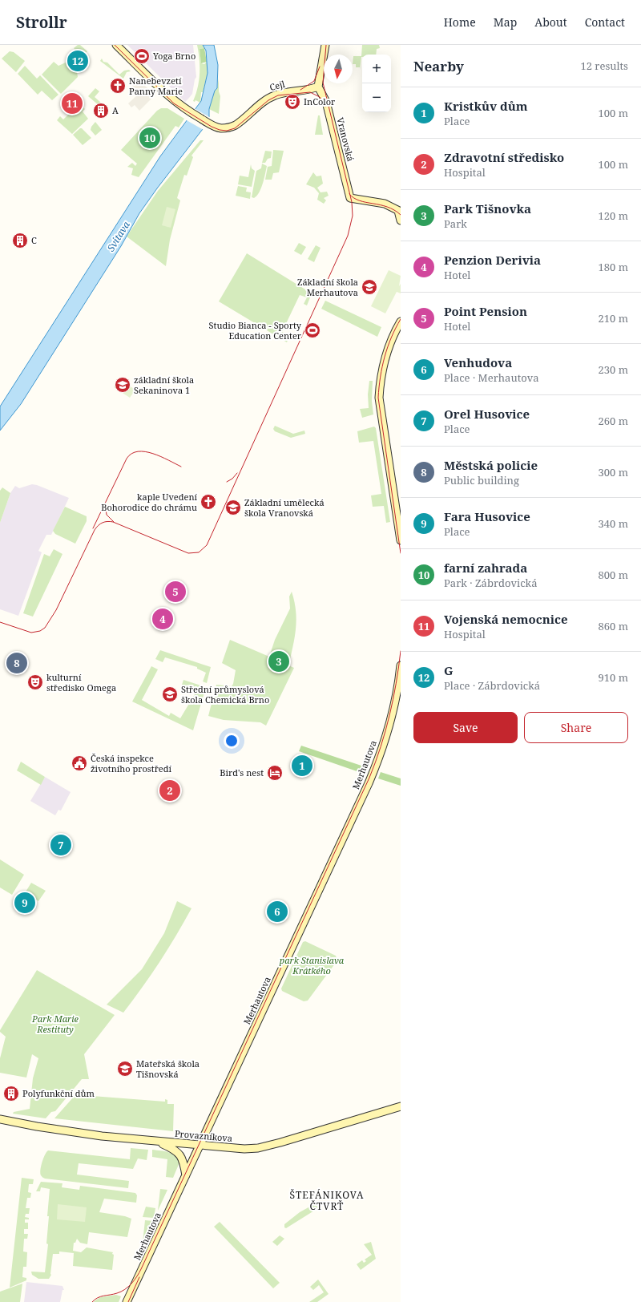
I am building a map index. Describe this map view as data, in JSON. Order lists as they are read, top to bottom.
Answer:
{
  "streets": {
    "street": [
      "Cejl",
      "Vranovská",
      "Merhautova",
      "Provazníkova"
    ]
  },
  "crossings": [
    ["Cejl", "Vranovská"],
    ["Merhautova", "Provazníkova"]
  ],
  "districts": ["ŠTEFÁNIKOVA ČTVRŤ"],
  "water": ["Svitava"],
  "parks": ["park Stanislava Krátkého", "Park Marie Restituty"],
  "places": {
    "sports": ["Yoga Brno", "Studio Bianca - Sporty Education Center"],
    "church": ["Nanebevzetí Panny Marie", "kaple Uvedení Bohorodice do chrámu"],
    "theatre": ["InColor", "kulturní středisko Omega"],
    "building": ["A", "C", "Polyfunkční dům"],
    "school or university": [
      "Základní škola Merhautova",
      "základní škola Sekaninova 1",
      "Základní umělecká škola Vranovská",
      "Střední průmyslová škola Chemická Brno",
      "Mateřská škola Tišnovská"
    ],
    "public building": ["Česká inspekce životního prostředí"],
    "hotel": ["Bird's nest"]
  },
  "north": "bottom",
  "page": {
    "header": "Strollr",
    "nav": [
      "Home",
      "Map",
      "About",
      "Contact"
    ],
    "heading": ["Nearby", "12 results"],
    "pins": [
      "12",
      "11",
      "10",
      "5",
      "4",
      "3",
      "8",
      "1",
      "2",
      "7",
      "9",
      "6"
    ],
    "map_buttons": ["+", "−"],
    "list": [
      {
        "mark": "1",
        "name": "Kristkův dům",
        "note": "Place",
        "value": "100 m"
      },
      {
        "mark": "2",
        "name": "Zdravotní středisko",
        "note": "Hospital",
        "value": "100 m"
      },
      {
        "mark": "3",
        "name": "Park Tišnovka",
        "note": "Park",
        "value": "120 m"
      },
      {
        "mark": "4",
        "name": "Penzion Derivia",
        "note": "Hotel",
        "value": "180 m"
      },
      {
        "mark": "5",
        "name": "Point Pension",
        "note": "Hotel",
        "value": "210 m"
      },
      {
        "mark": "6",
        "name": "Venhudova",
        "note": "Place · Merhautova",
        "value": "230 m"
      },
      {
        "mark": "7",
        "name": "Orel Husovice",
        "note": "Place",
        "value": "260 m"
      },
      {
        "mark": "8",
        "name": "Městská policie",
        "note": "Public building",
        "value": "300 m"
      },
      {
        "mark": "9",
        "name": "Fara Husovice",
        "note": "Place",
        "value": "340 m"
      },
      {
        "mark": "10",
        "name": "farní zahrada",
        "note": "Park · Zábrdovická",
        "value": "800 m"
      },
      {
        "mark": "11",
        "name": "Vojenská nemocnice",
        "note": "Hospital",
        "value": "860 m"
      },
      {
        "mark": "12",
        "name": "G",
        "note": "Place · Zábrdovická",
        "value": "910 m"
      }
    ],
    "buttons": ["Save", "Share"]
  }
}
